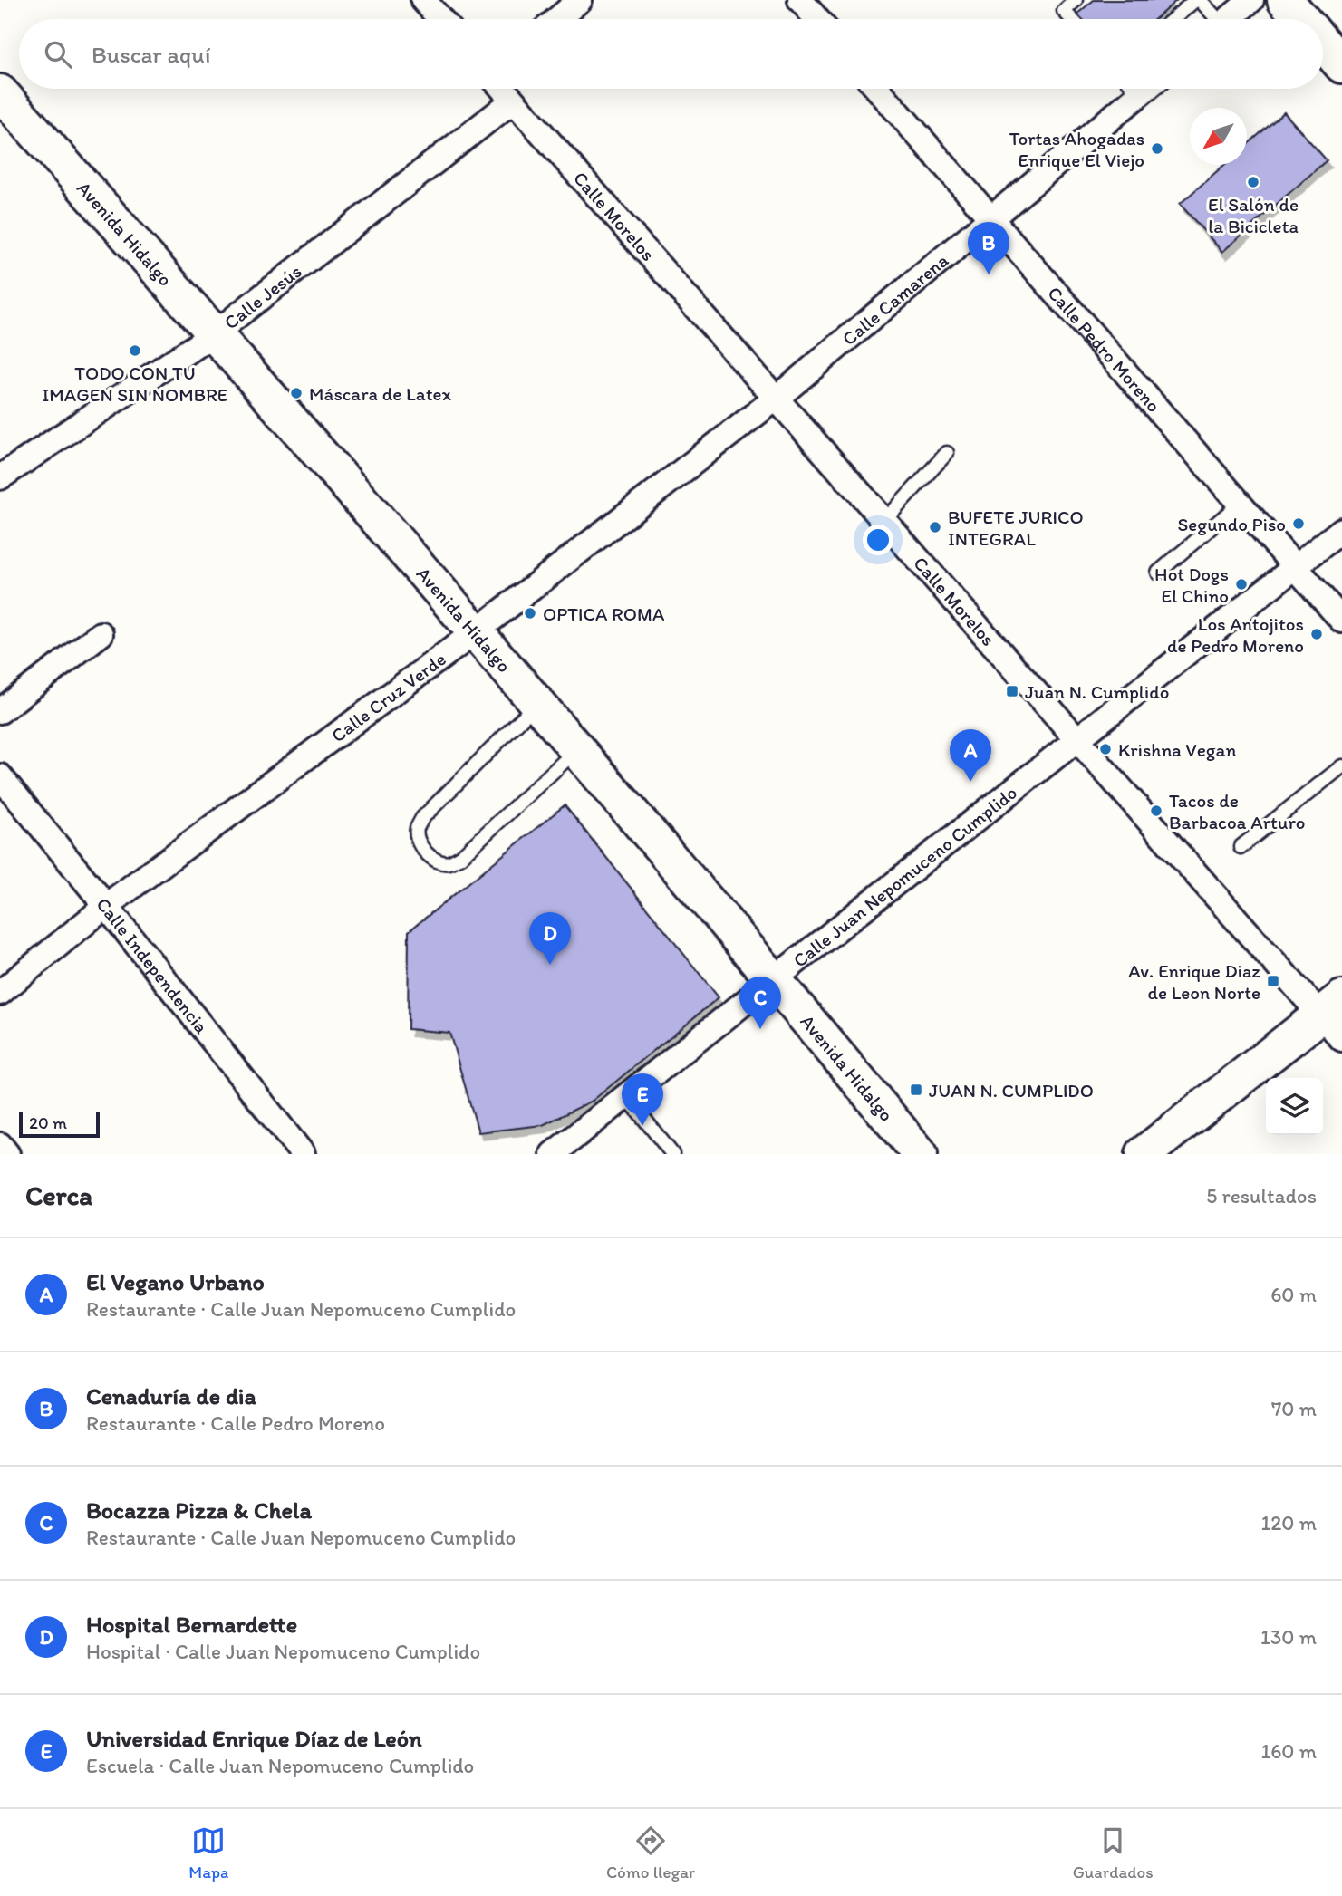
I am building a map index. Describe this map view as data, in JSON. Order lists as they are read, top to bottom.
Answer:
{
  "streets": {
    "main road": ["Avenida Hidalgo"],
    "street": [
      "Calle Morelos",
      "Calle Jesús",
      "Calle Camarena",
      "Calle Pedro Moreno",
      "Calle Cruz Verde",
      "Calle Juan Nepomuceno Cumplido",
      "Calle Independencia"
    ]
  },
  "crossings": [
    ["Calle Morelos", "Calle Jesús"],
    ["Calle Morelos", "Calle Camarena"],
    ["Calle Morelos", "Calle Cruz Verde"],
    ["Calle Morelos", "Calle Juan Nepomuceno Cumplido"],
    ["Avenida Hidalgo", "Calle Jesús"],
    ["Avenida Hidalgo", "Calle Cruz Verde"],
    ["Avenida Hidalgo", "Calle Juan Nepomuceno Cumplido"],
    ["Calle Camarena", "Calle Pedro Moreno"],
    ["Calle Camarena", "Calle Cruz Verde"],
    ["Calle Pedro Moreno", "Calle Juan Nepomuceno Cumplido"],
    ["Calle Cruz Verde", "Calle Independencia"]
  ],
  "places": {
    "other": [
      "Tortas Ahogadas Enrique El Viejo",
      "El Salón de la Bicicleta",
      "TODO CON TU IMAGEN SIN NOMBRE",
      "Máscara de Latex",
      "Segundo Piso",
      "BUFETE JURICO INTEGRAL",
      "Hot Dogs El Chino",
      "OPTICA ROMA",
      "Los Antojitos de Pedro Moreno",
      "Krishna Vegan",
      "Tacos de Barbacoa Arturo"
    ],
    "transit": ["Juan N. Cumplido", "Av. Enrique Diaz de Leon Norte", "JUAN N. CUMPLIDO"]
  },
  "scale_bar": "20 m",
  "north": "bottom left",
  "page": {
    "search": "Buscar aquí",
    "pins": [
      "B",
      "A",
      "D",
      "C",
      "E"
    ],
    "scale": "20 m",
    "heading": ["Cerca", "5 resultados"],
    "list": [
      {
        "mark": "A",
        "name": "El Vegano Urbano",
        "note": "Restaurante · Calle Juan Nepomuceno Cumplido",
        "value": "60 m"
      },
      {
        "mark": "B",
        "name": "Cenaduría de dia",
        "note": "Restaurante · Calle Pedro Moreno",
        "value": "70 m"
      },
      {
        "mark": "C",
        "name": "Bocazza Pizza & Chela",
        "note": "Restaurante · Calle Juan Nepomuceno Cumplido",
        "value": "120 m"
      },
      {
        "mark": "D",
        "name": "Hospital Bernardette",
        "note": "Hospital · Calle Juan Nepomuceno Cumplido",
        "value": "130 m"
      },
      {
        "mark": "E",
        "name": "Universidad Enrique Díaz de León",
        "note": "Escuela · Calle Juan Nepomuceno Cumplido",
        "value": "160 m"
      }
    ],
    "nav": ["Mapa", "Cómo llegar", "Guardados"]
  }
}
